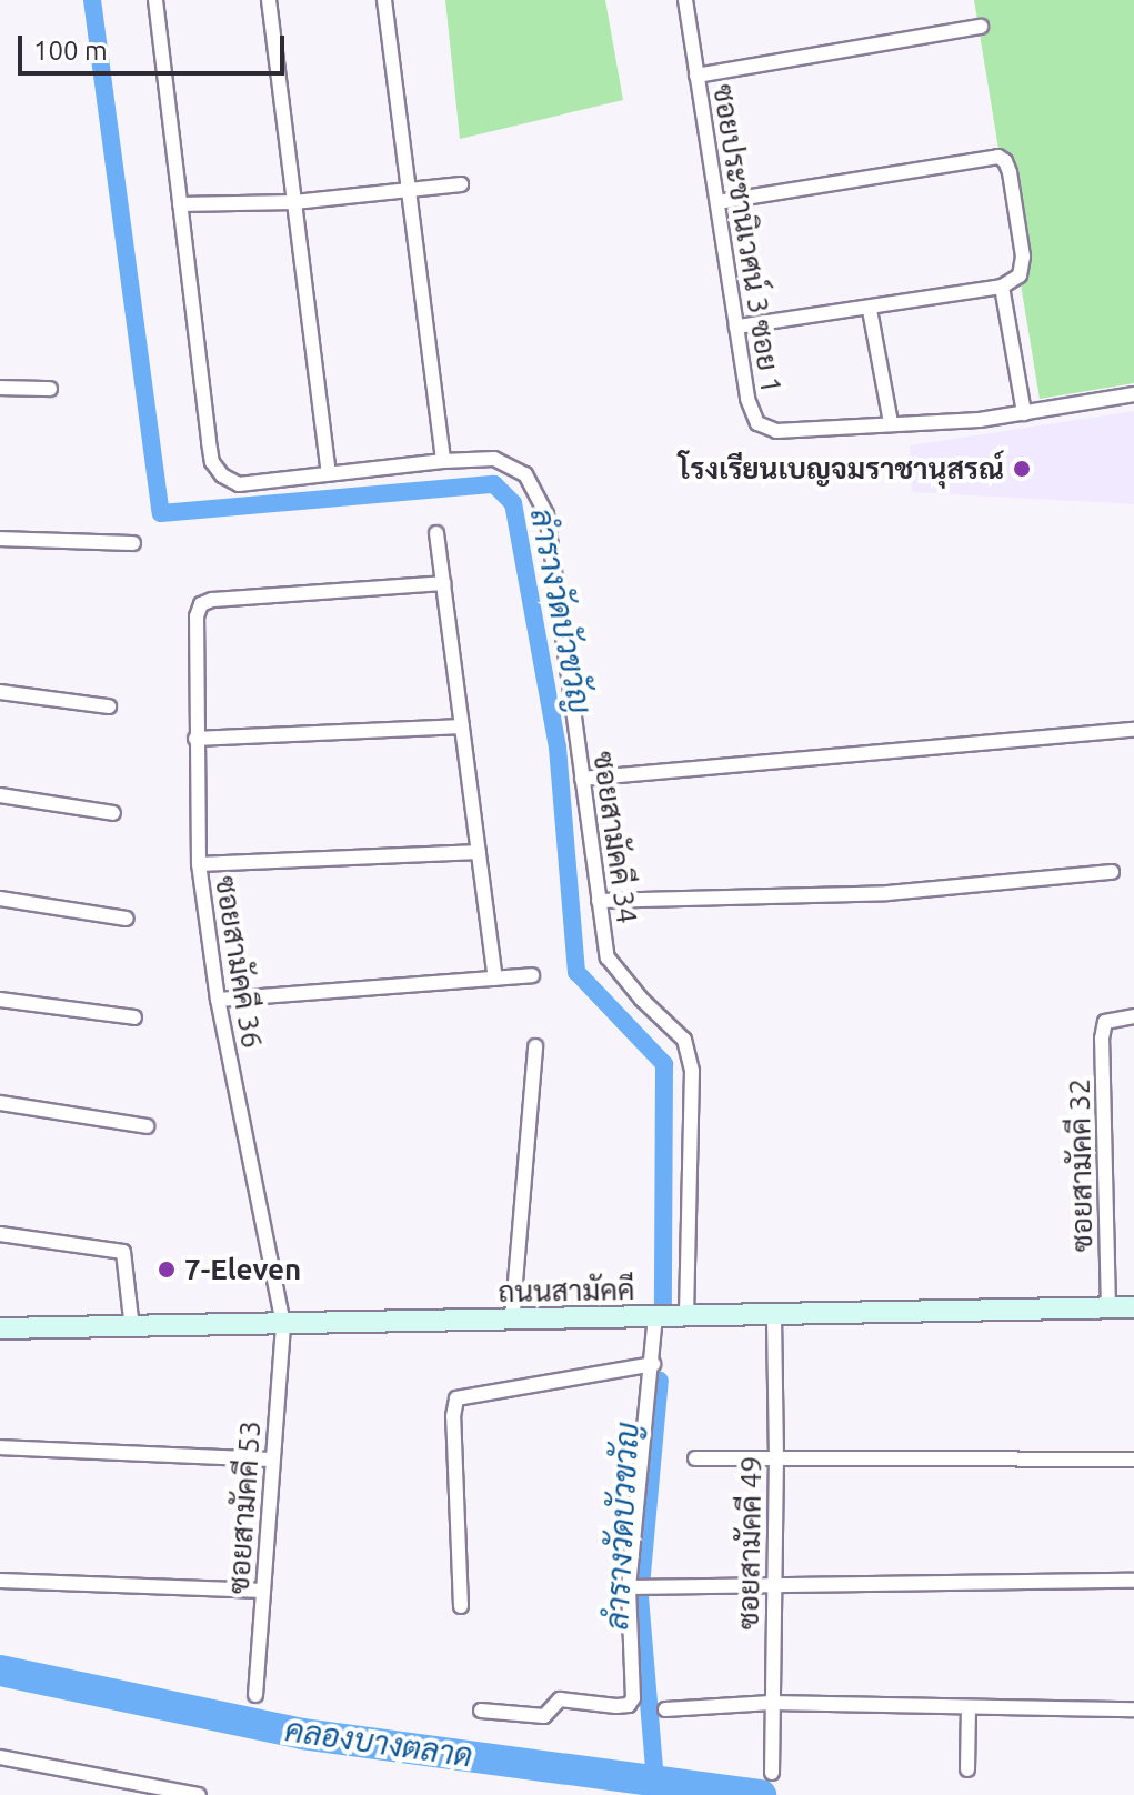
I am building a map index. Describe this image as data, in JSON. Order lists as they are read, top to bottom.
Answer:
{
  "streets": {
    "main road": ["ถนนสามัคคี"],
    "street": [
      "ซอยประชานิเวศน์ 3 ซอย 1",
      "ซอยสามัคคี 34",
      "ซอยสามัคคี 36",
      "ซอยสามัคคี 32",
      "ซอยสามัคคี 53",
      "ซอยสามัคคี 49"
    ]
  },
  "crossings": [
    ["ซอยสามัคคี 34", "ถนนสามัคคี"],
    ["ซอยสามัคคี 36", "ถนนสามัคคี"],
    ["ซอยสามัคคี 36", "ซอยสามัคคี 53"],
    ["ซอยสามัคคี 32", "ถนนสามัคคี"],
    ["ถนนสามัคคี", "ซอยสามัคคี 53"],
    ["ถนนสามัคคี", "ซอยสามัคคี 49"]
  ],
  "water": ["ลำรางวัดบัวขวัญ", "คลองบางตลาด"],
  "places": ["โรงเรียนเบญจมราชานุสรณ์", "7-Eleven"],
  "scale_bar": "100 m"
}
